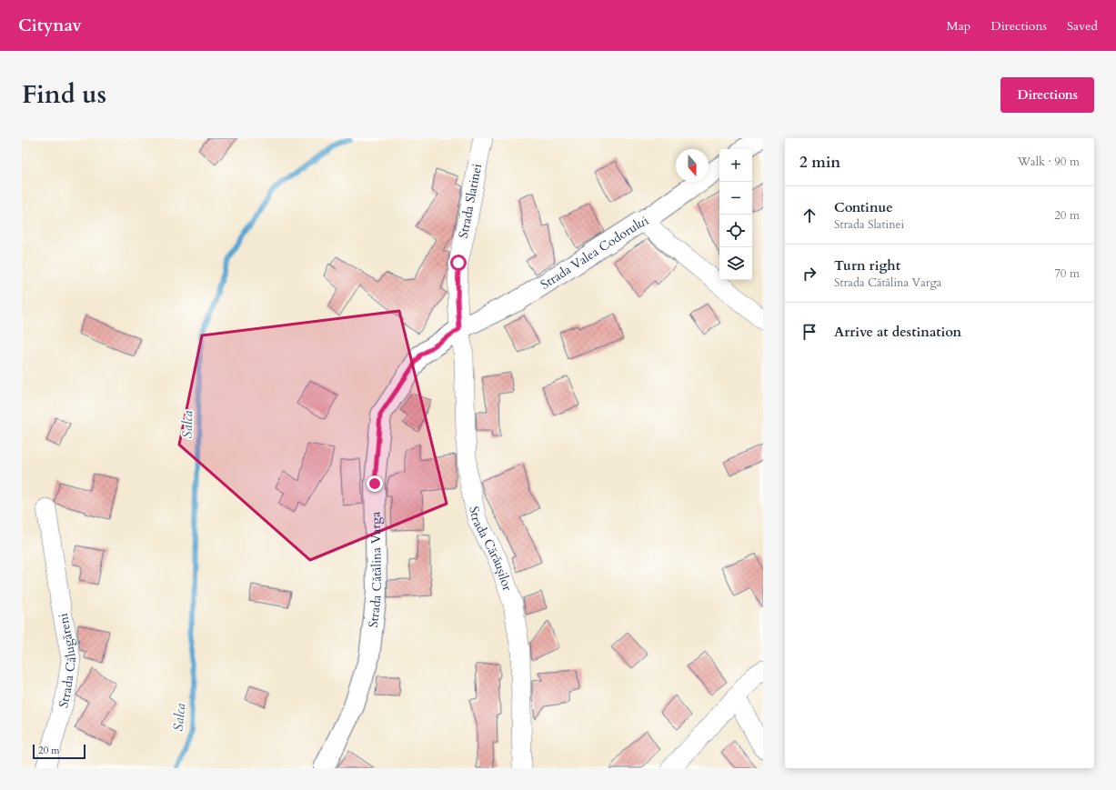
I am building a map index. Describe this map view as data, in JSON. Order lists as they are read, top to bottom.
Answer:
{
  "streets": {
    "main road": ["Strada Valea Codorului", "Strada Cătălina Varga"],
    "street": ["Strada Slatinei", "Strada Cărăușilor", "Strada Călugăreni"]
  },
  "crossings": [
    ["Strada Slatinei", "Strada Valea Codorului"],
    ["Strada Slatinei", "Strada Cărăușilor"],
    ["Strada Slatinei", "Strada Cătălina Varga"],
    ["Strada Valea Codorului", "Strada Cărăușilor"],
    ["Strada Valea Codorului", "Strada Cătălina Varga"],
    ["Strada Cărăușilor", "Strada Cătălina Varga"]
  ],
  "water": ["Salca"],
  "scale_bar": "20 m",
  "north": "bottom",
  "page": {
    "header": "Citynav",
    "nav": ["Map", "Directions", "Saved"],
    "title": "Find us",
    "buttons": "Directions",
    "heading": ["2 min", "Walk · 90 m"],
    "map_buttons": ["+", "−"],
    "list": [
      ["Continue", "Strada Slatinei", "20 m"],
      ["Turn right", "Strada Cătălina Varga", "70 m"],
      "Arrive at destination"
    ],
    "scale": "20 m"
  }
}
